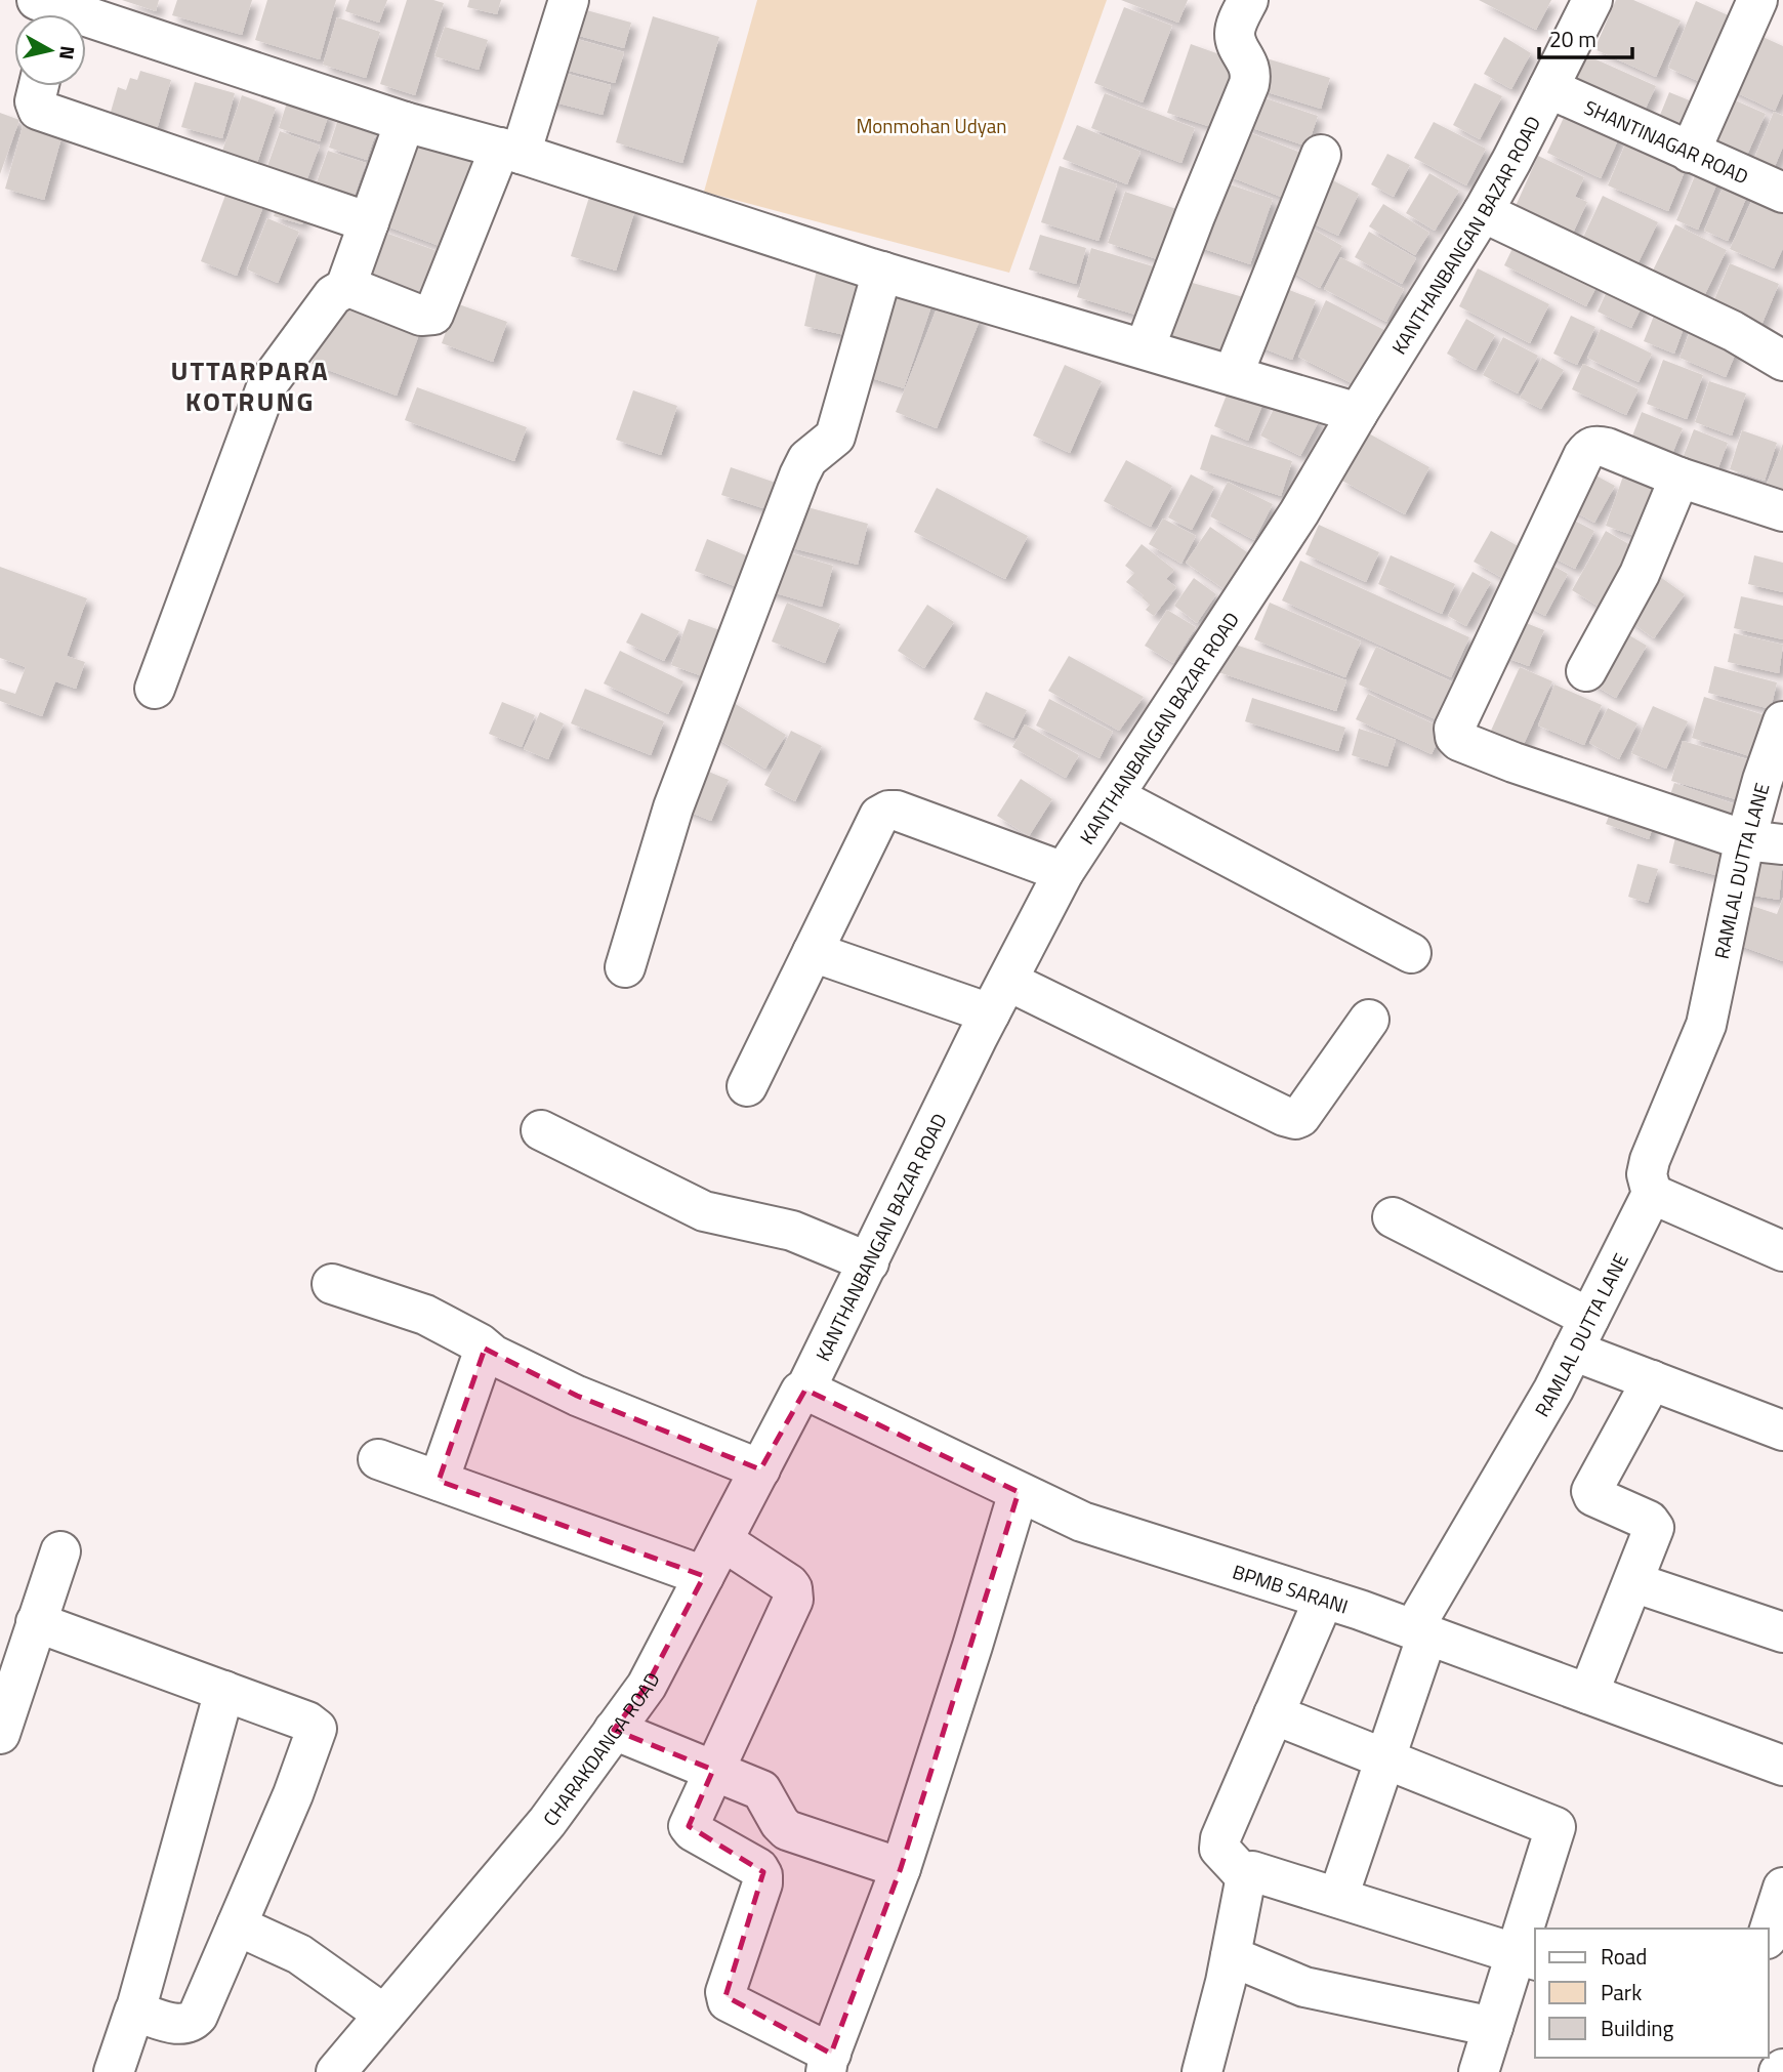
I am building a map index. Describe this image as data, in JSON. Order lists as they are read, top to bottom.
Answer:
{
  "streets": {
    "street": [
      "SHANTINAGAR ROAD",
      "KANTHANBANGAN BAZAR ROAD",
      "RAMLAL DUTTA LANE",
      "BPMB SARANI",
      "CHARAKDANGA ROAD"
    ]
  },
  "crossings": [
    ["SHANTINAGAR ROAD", "KANTHANBANGAN BAZAR ROAD"],
    ["KANTHANBANGAN BAZAR ROAD", "BPMB SARANI"],
    ["KANTHANBANGAN BAZAR ROAD", "CHARAKDANGA ROAD"],
    ["RAMLAL DUTTA LANE", "BPMB SARANI"],
    ["BPMB SARANI", "CHARAKDANGA ROAD"]
  ],
  "districts": ["UTTARPARA KOTRUNG"],
  "parks": ["Monmohan Udyan"],
  "legend": ["Road", "Park", "Building"],
  "scale_bar": "20 m",
  "north": "right"
}
